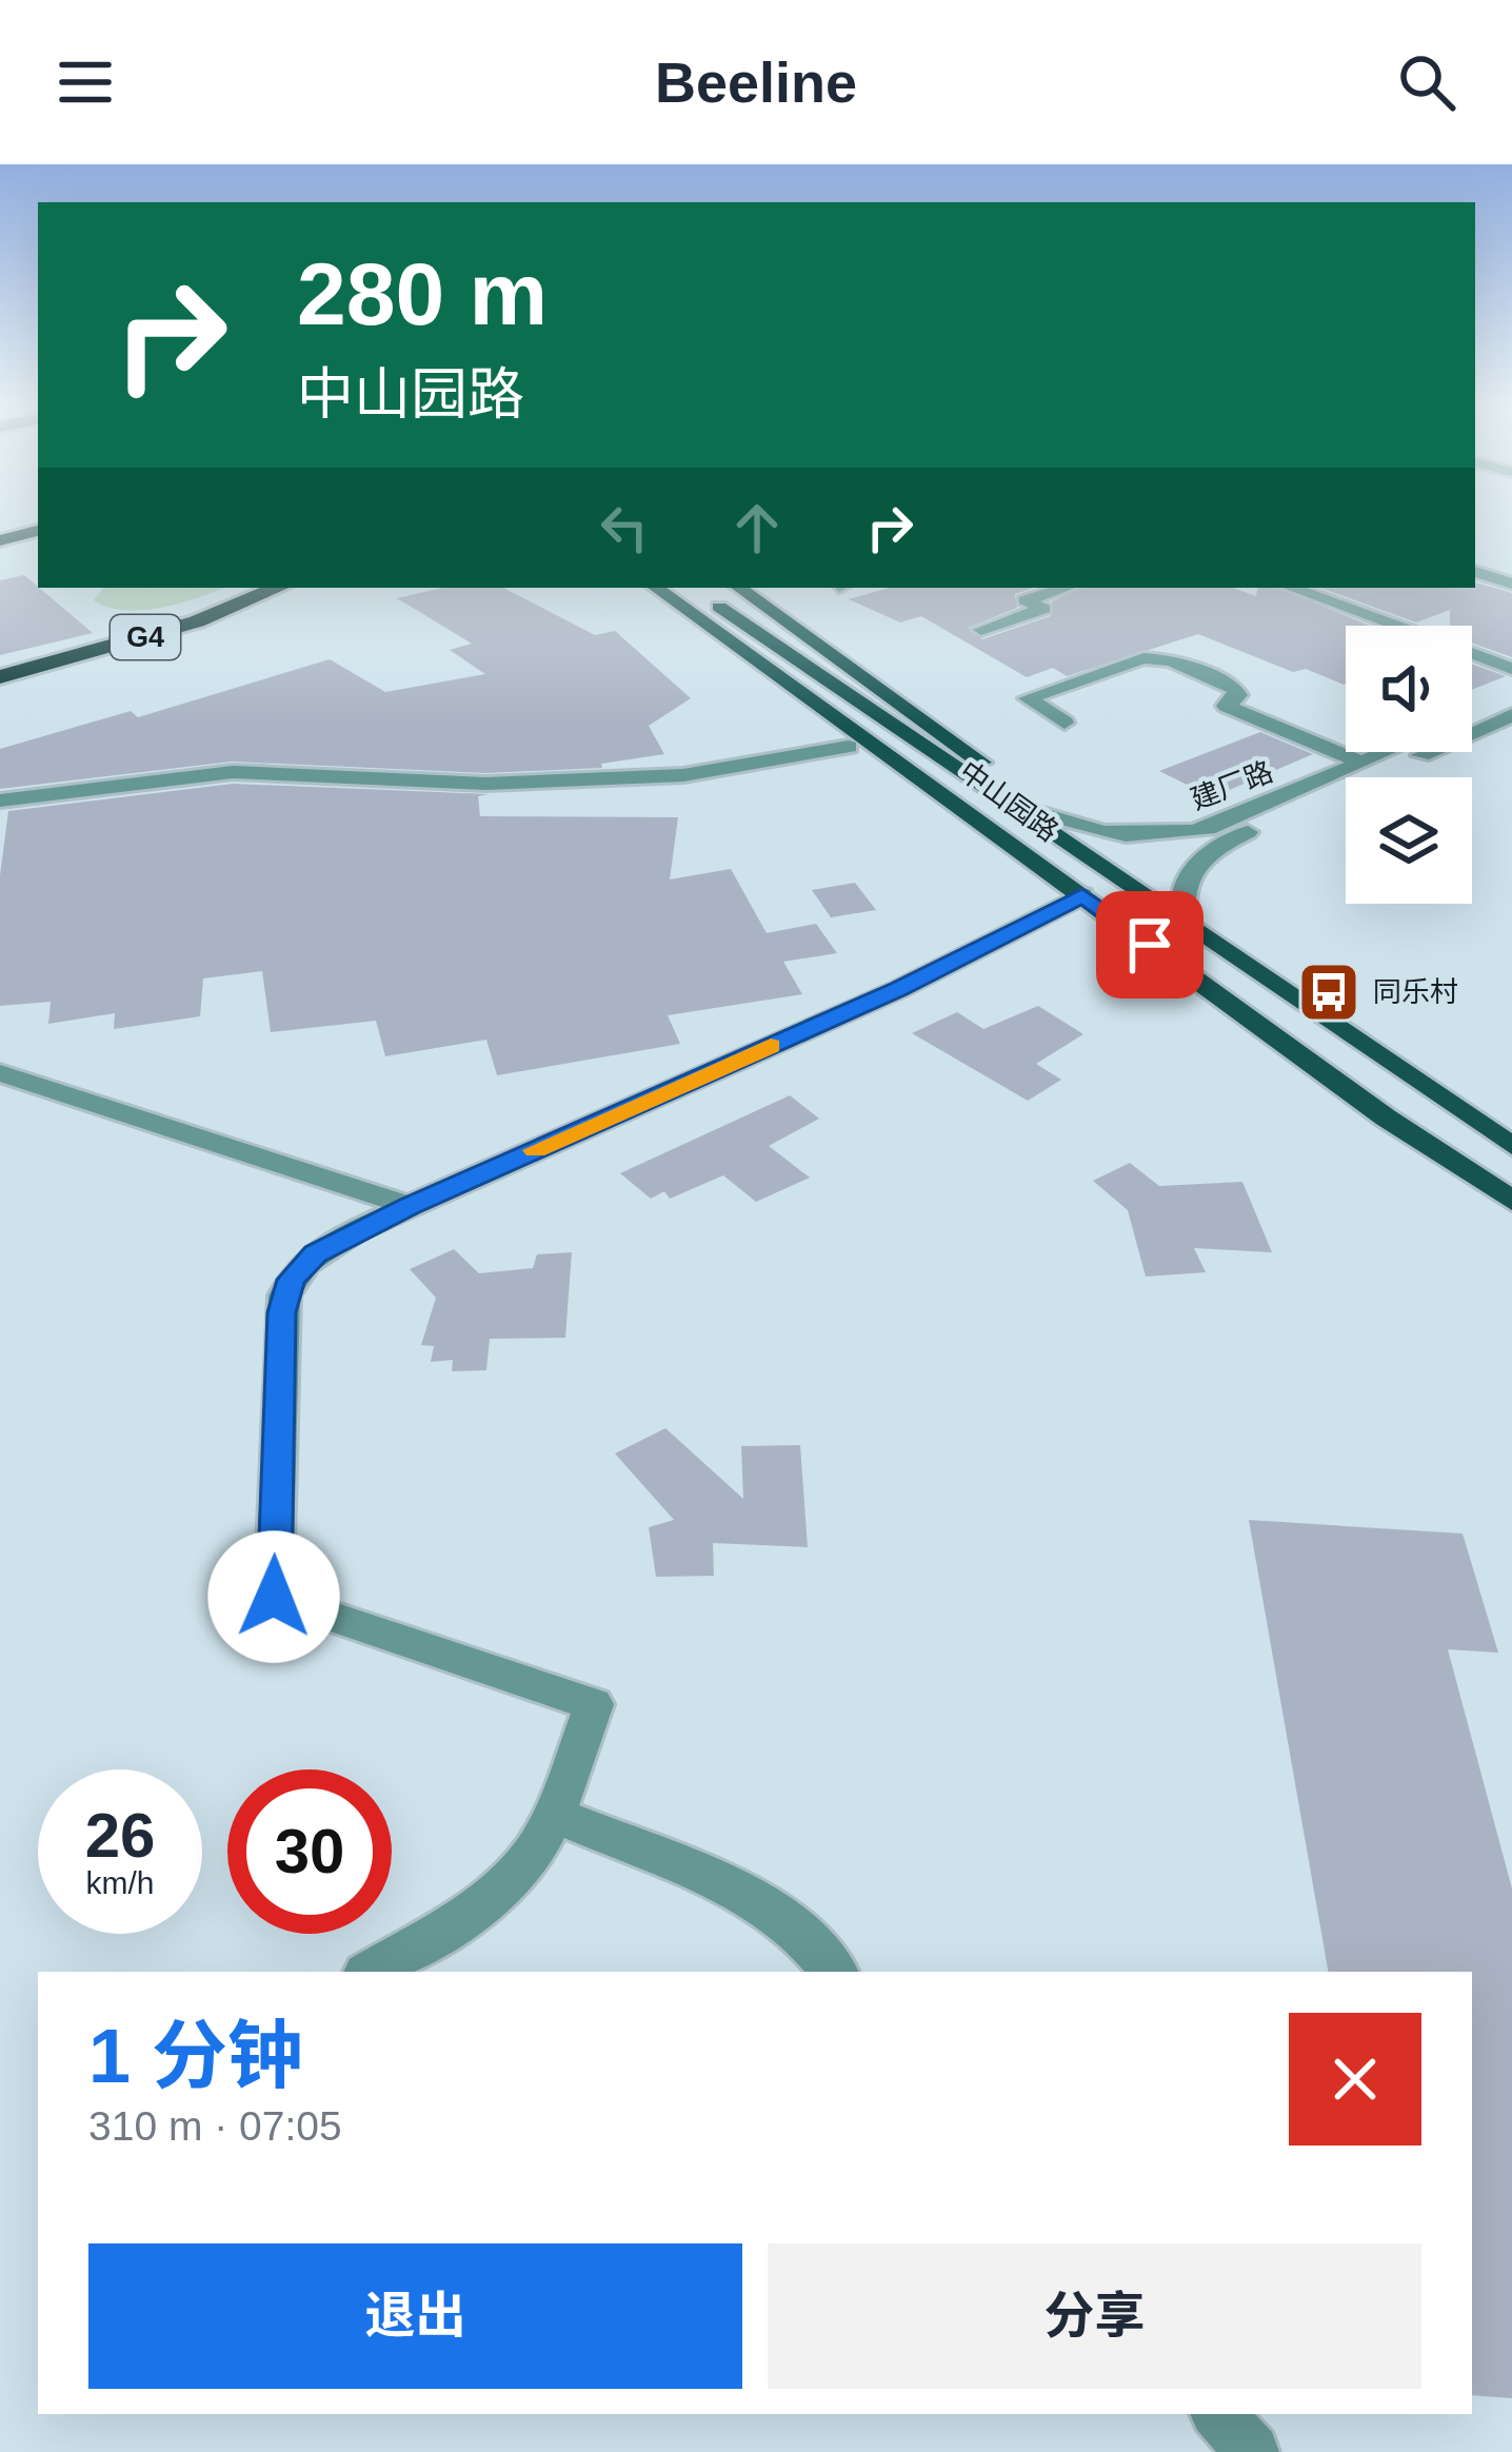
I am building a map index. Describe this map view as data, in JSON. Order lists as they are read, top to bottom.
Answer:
{
  "streets": {
    "highway": ["G4"],
    "main road": ["中山园路"],
    "street": ["建厂路"]
  },
  "crossings": [
    ["建厂路", "中山园路"]
  ],
  "places": {
    "bus stop": ["同乐村"]
  },
  "page": {
    "header": "Beeline",
    "turn": ["280 m", "中山园路"],
    "speed": "26 km/h",
    "limit": "30",
    "heading": ["1 分钟", "310 m · 07:05"],
    "buttons": ["退出", "分享"]
  }
}
